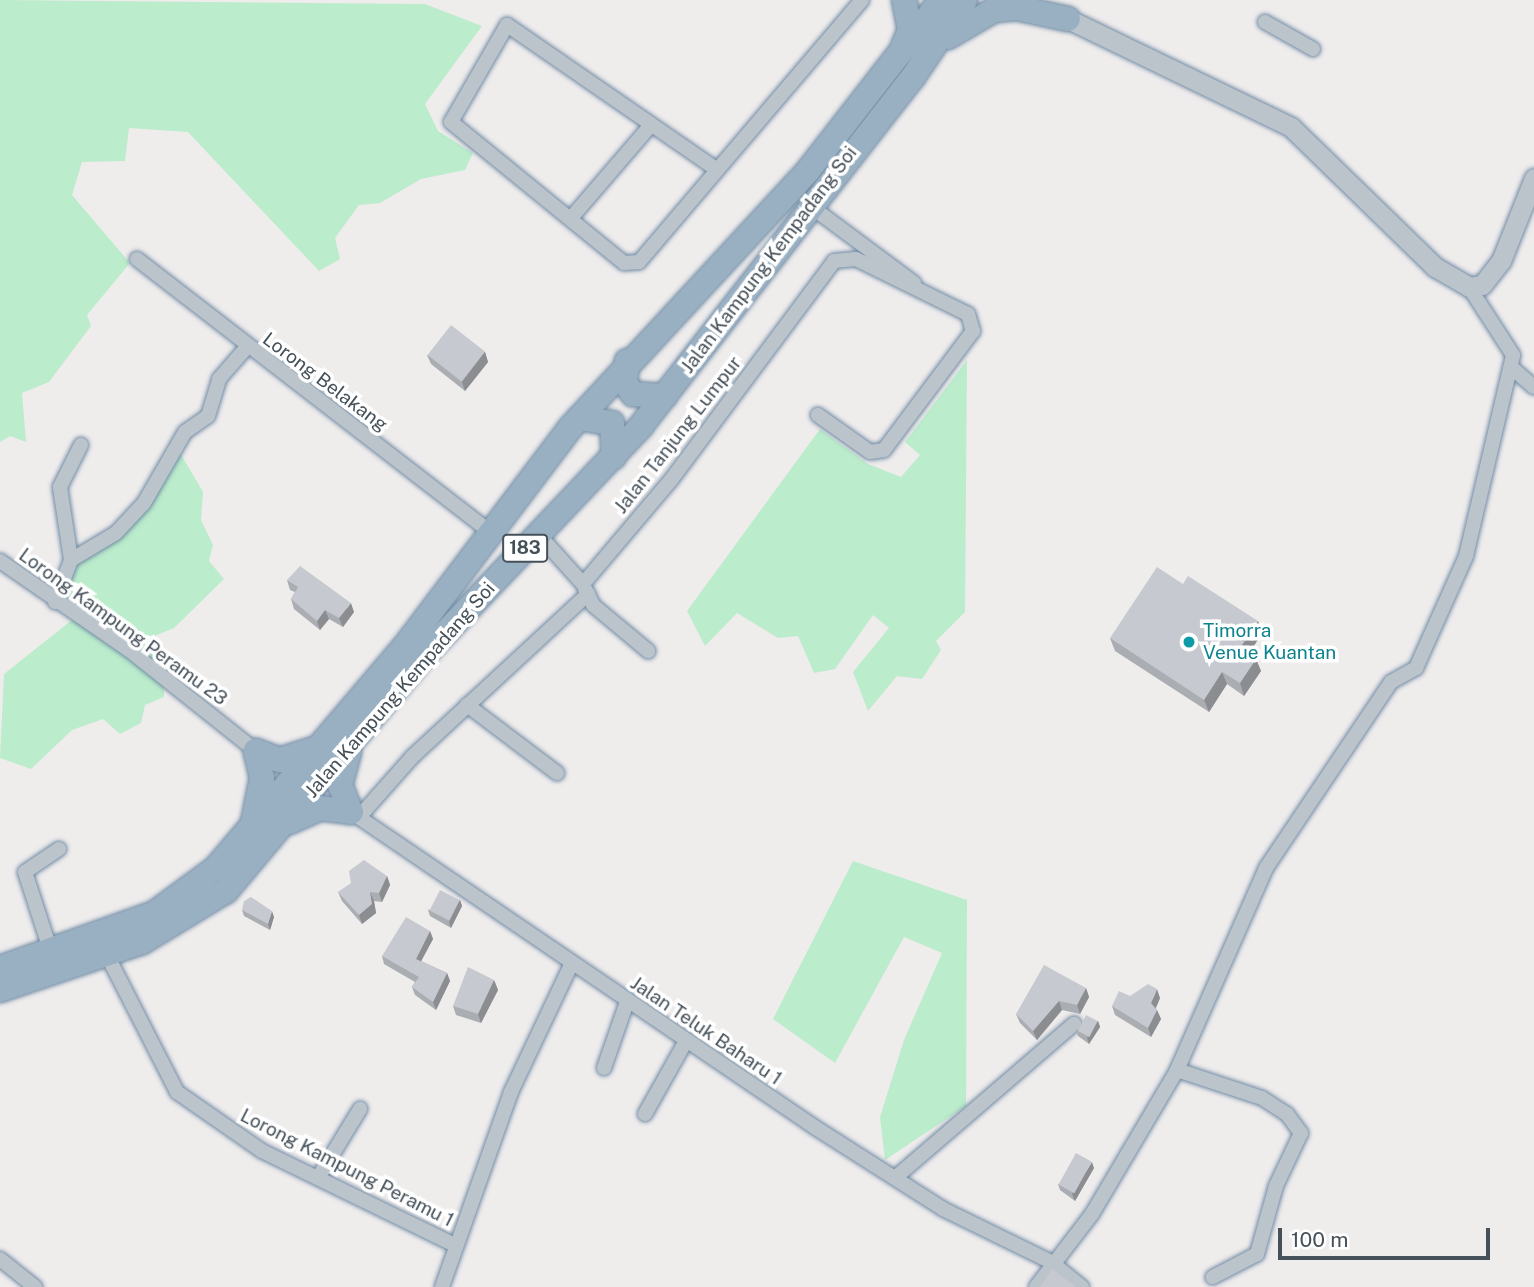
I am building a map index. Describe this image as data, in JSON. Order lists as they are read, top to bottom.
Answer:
{
  "streets": {
    "highway": ["Jalan Kampung Kempadang Soi", "183"],
    "street": [
      "Lorong Belakang",
      "Jalan Tanjung Lumpur",
      "Lorong Kampung Peramu 23",
      "Jalan Teluk Baharu 1",
      "Lorong Kampung Peramu 1"
    ]
  },
  "crossings": [
    ["Jalan Kampung Kempadang Soi", "Lorong Belakang"],
    ["Jalan Kampung Kempadang Soi", "Lorong Kampung Peramu 1"],
    ["Jalan Tanjung Lumpur", "Jalan Teluk Baharu 1"]
  ],
  "places": ["Timorra Venue Kuantan"],
  "scale_bar": "100 m"
}
